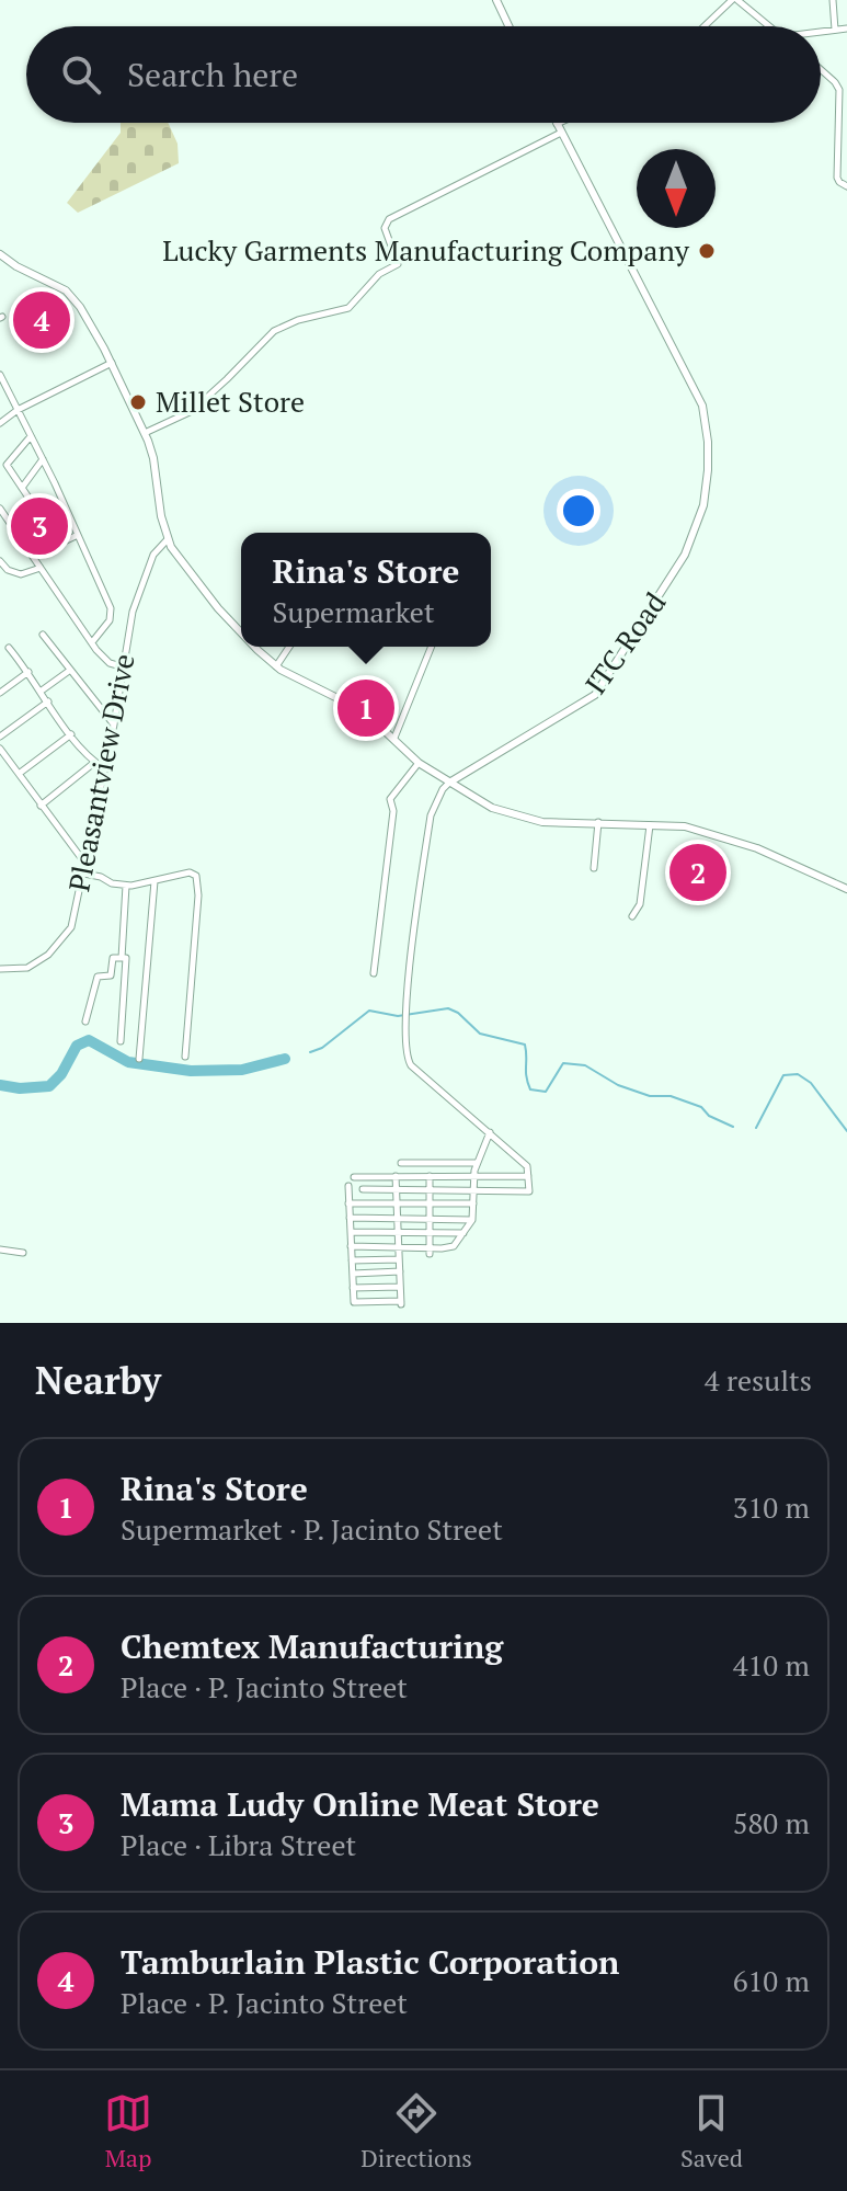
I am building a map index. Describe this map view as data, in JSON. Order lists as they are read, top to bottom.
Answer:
{
  "streets": {
    "street": ["ITC Road", "Pleasantview Drive"]
  },
  "places": ["Lucky Garments Manufacturing Company", "Millet Store"],
  "north": "bottom",
  "page": {
    "search": "Search here",
    "pins": [
      "4",
      "3",
      "1",
      "2"
    ],
    "popup": ["Rina's Store", "Supermarket"],
    "heading": ["Nearby", "4 results"],
    "list": [
      {
        "mark": "1",
        "name": "Rina's Store",
        "note": "Supermarket · P. Jacinto Street",
        "value": "310 m"
      },
      {
        "mark": "2",
        "name": "Chemtex Manufacturing",
        "note": "Place · P. Jacinto Street",
        "value": "410 m"
      },
      {
        "mark": "3",
        "name": "Mama Ludy Online Meat Store",
        "note": "Place · Libra Street",
        "value": "580 m"
      },
      {
        "mark": "4",
        "name": "Tamburlain Plastic Corporation",
        "note": "Place · P. Jacinto Street",
        "value": "610 m"
      }
    ],
    "nav": ["Map", "Directions", "Saved"]
  }
}
